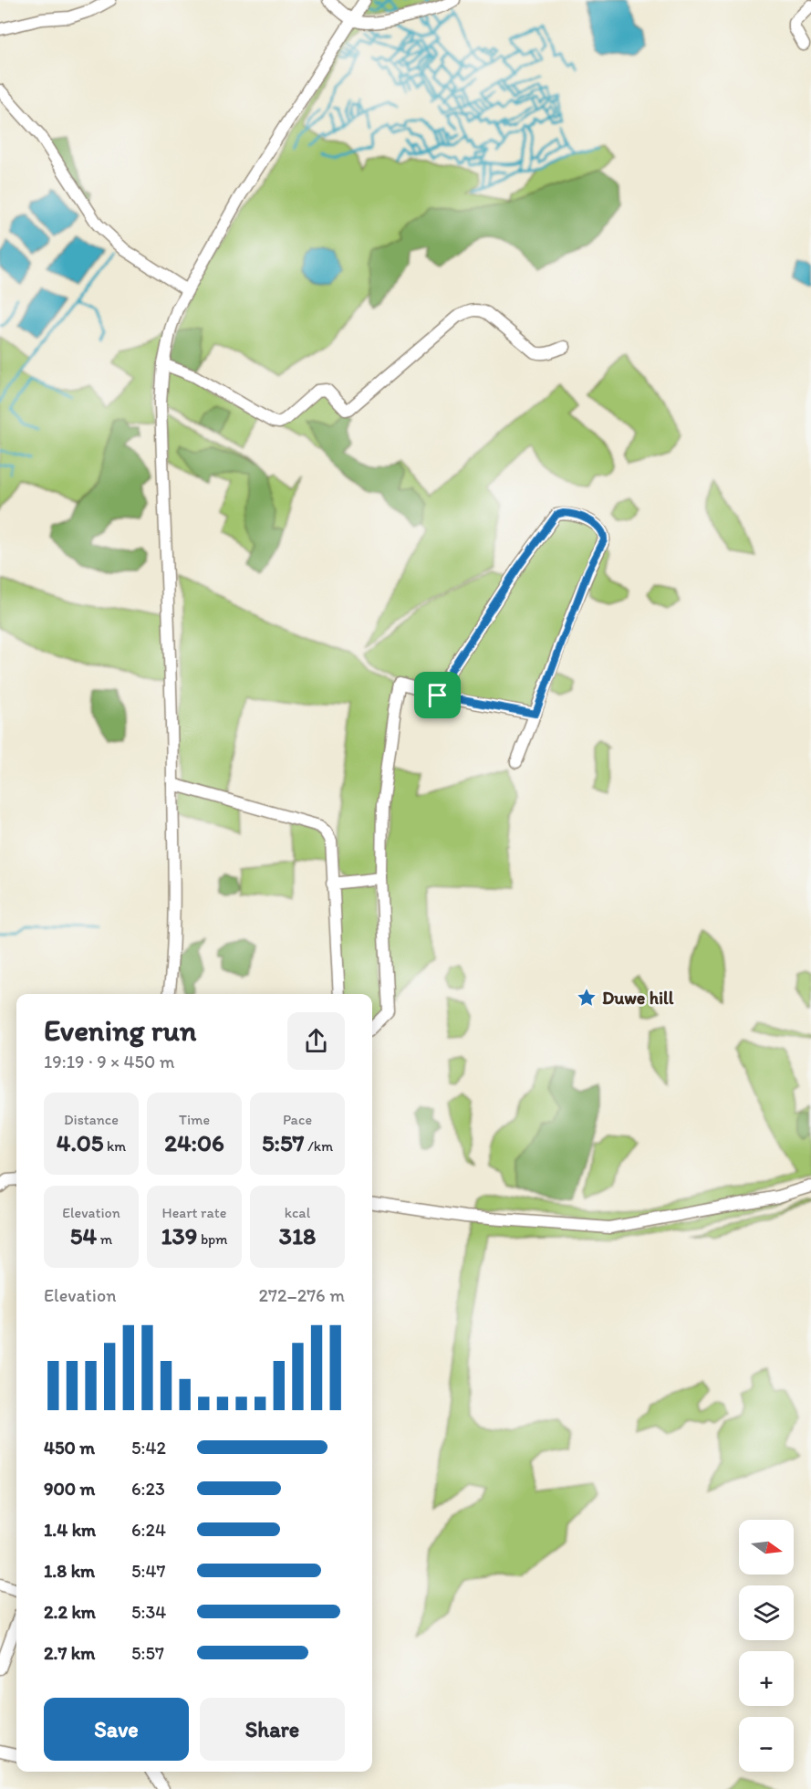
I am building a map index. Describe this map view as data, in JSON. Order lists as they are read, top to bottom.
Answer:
{
  "places": {
    "place": ["Duwe hill"]
  },
  "north": "right",
  "page": {
    "heading": ["Evening run", "19:19 · 9 × 450 m"],
    "stats": [
      ["Distance", "4.05 km"],
      ["Time", "24:06"],
      ["Pace", "5:57 /km"],
      ["Elevation", "54 m"],
      ["Heart rate", "139 bpm"],
      ["kcal", "318"]
    ],
    "chart": ["Elevation", "272–276 m"],
    "list": [
      {
        "name": "450 m",
        "note": "5:42"
      },
      {
        "name": "900 m",
        "note": "6:23"
      },
      {
        "name": "1.4 km",
        "note": "6:24"
      },
      {
        "name": "1.8 km",
        "note": "5:47"
      },
      {
        "name": "2.2 km",
        "note": "5:34"
      },
      {
        "name": "2.7 km",
        "note": "5:57"
      }
    ],
    "map_buttons": ["+", "−"],
    "buttons": ["Save", "Share"]
  }
}
